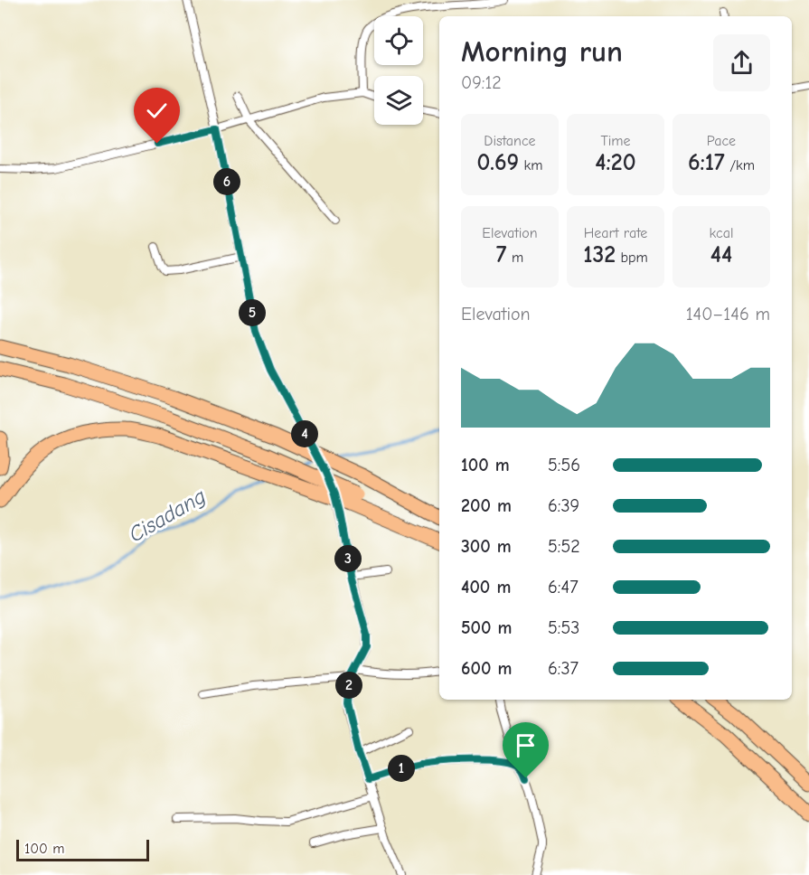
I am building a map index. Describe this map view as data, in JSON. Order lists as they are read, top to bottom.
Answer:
{
  "water": ["Cisadang"],
  "scale_bar": "100 m",
  "page": {
    "heading": ["Morning run", "09:12"],
    "stats": [
      ["Distance", "0.69 km"],
      ["Time", "4:20"],
      ["Pace", "6:17 /km"],
      ["Elevation", "7 m"],
      ["Heart rate", "132 bpm"],
      ["kcal", "44"]
    ],
    "pins": [
      "6",
      "5",
      "4",
      "3",
      "2",
      "1"
    ],
    "chart": ["Elevation", "140–146 m"],
    "list": [
      {
        "name": "100 m",
        "note": "5:56"
      },
      {
        "name": "200 m",
        "note": "6:39"
      },
      {
        "name": "300 m",
        "note": "5:52"
      },
      {
        "name": "400 m",
        "note": "6:47"
      },
      {
        "name": "500 m",
        "note": "5:53"
      },
      {
        "name": "600 m",
        "note": "6:37"
      }
    ],
    "scale": "100 m"
  }
}
